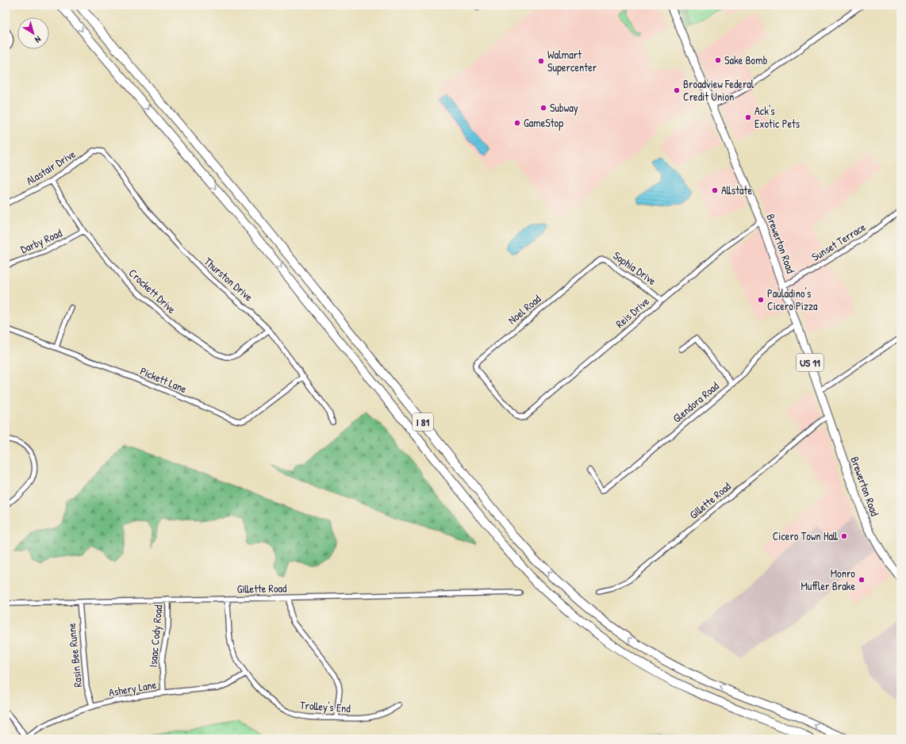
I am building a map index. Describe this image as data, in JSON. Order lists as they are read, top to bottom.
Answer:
{
  "streets": {
    "highway": ["I 81"],
    "main road": ["Brewerton Road", "US 11"],
    "street": [
      "Alastair Drive",
      "Darby Road",
      "Sunset Terrace",
      "Sophia Drive",
      "Thurston Drive",
      "Crockett Drive",
      "Noel Road",
      "Reis Drive",
      "Pickett Lane",
      "Glendora Road",
      "Gillette Road",
      "Isaac Cody Road",
      "Rasin Bee Runne",
      "Ashery Lane",
      "Trolley's End"
    ]
  },
  "crossings": [
    ["Alastair Drive", "Thurston Drive"],
    ["Alastair Drive", "Crockett Drive"],
    ["Darby Road", "Crockett Drive"],
    ["Sunset Terrace", "Brewerton Road"],
    ["Brewerton Road", "Reis Drive"],
    ["Brewerton Road", "Glendora Road"],
    ["Brewerton Road", "Gillette Road"],
    ["Sophia Drive", "Noel Road"],
    ["Sophia Drive", "Reis Drive"],
    ["Thurston Drive", "Crockett Drive"],
    ["Thurston Drive", "Pickett Lane"],
    ["Noel Road", "Reis Drive"],
    ["Gillette Road", "Isaac Cody Road"],
    ["Gillette Road", "Rasin Bee Runne"],
    ["Gillette Road", "Trolley's End"],
    ["Isaac Cody Road", "Ashery Lane"],
    ["Rasin Bee Runne", "Ashery Lane"],
    ["Ashery Lane", "Trolley's End"]
  ],
  "places": [
    "Sake Bomb",
    "Walmart Supercenter",
    "Broadview Federal Credit Union",
    "Subway",
    "Ack's Exotic Pets",
    "GameStop",
    "Allstate",
    "Pauladino's Cicero Pizza",
    "Cicero Town Hall",
    "Monro Muffler Brake"
  ],
  "north": "bottom right"
}
